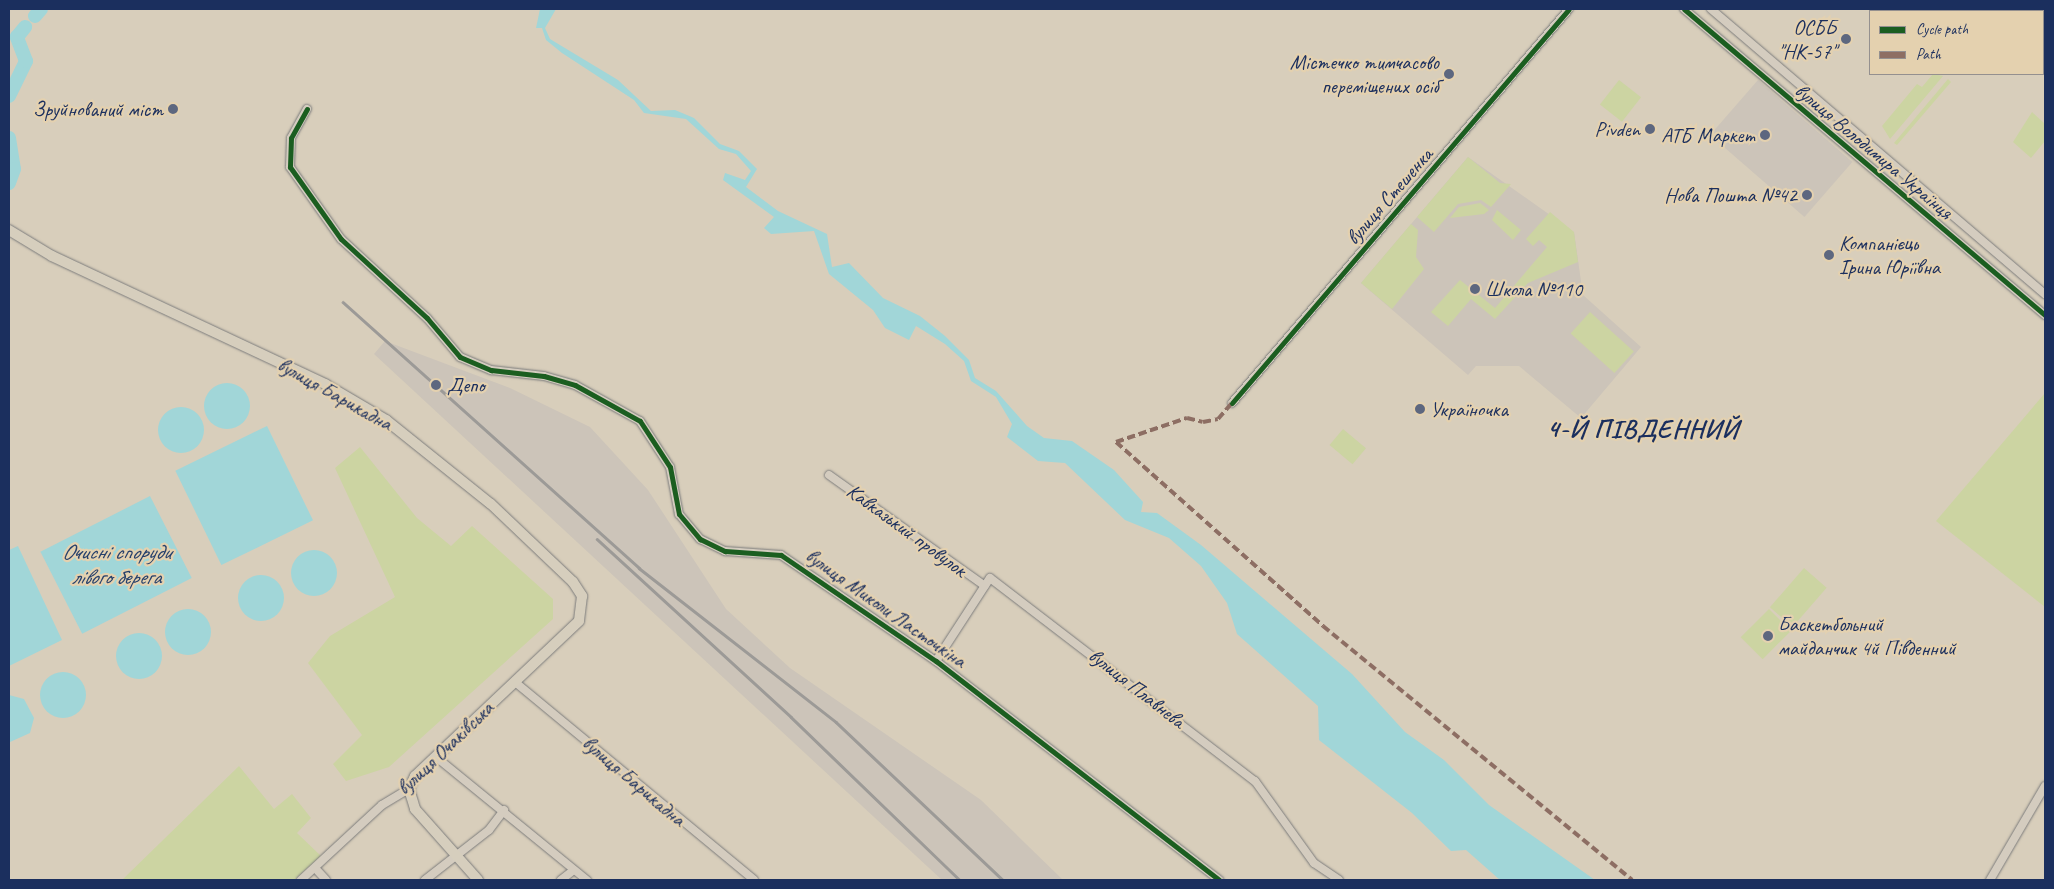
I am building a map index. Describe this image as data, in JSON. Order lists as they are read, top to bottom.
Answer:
{
  "streets": {
    "main road": ["вулиця Барикадна", "вулиця Очаківська"],
    "street": [
      "вулиця Володимира Українця",
      "вулиця Стешенка",
      "Кавказький провулок",
      "вулиця Миколи Ласточкіна",
      "вулиця Плавнева"
    ]
  },
  "crossings": [
    ["вулиця Барикадна", "вулиця Очаківська"],
    ["Кавказький провулок", "вулиця Плавнева"]
  ],
  "districts": ["4-Й ПІВДЕННИЙ"],
  "water": ["Очисні споруди лівого берега"],
  "places": [
    "ОСББ \"НК-57\"",
    "Містечко тимчасово переміщених осіб",
    "Зруйнований міст",
    "Pivden",
    "АТБ Маркет",
    "Нова Пошта №42",
    "Компанієць Ірина Юріївна",
    "Школа №110",
    "Депо",
    "Україночка",
    "Баскетбольний майданчик 4й Південний"
  ],
  "legend": ["Cycle path", "Path"]
}
